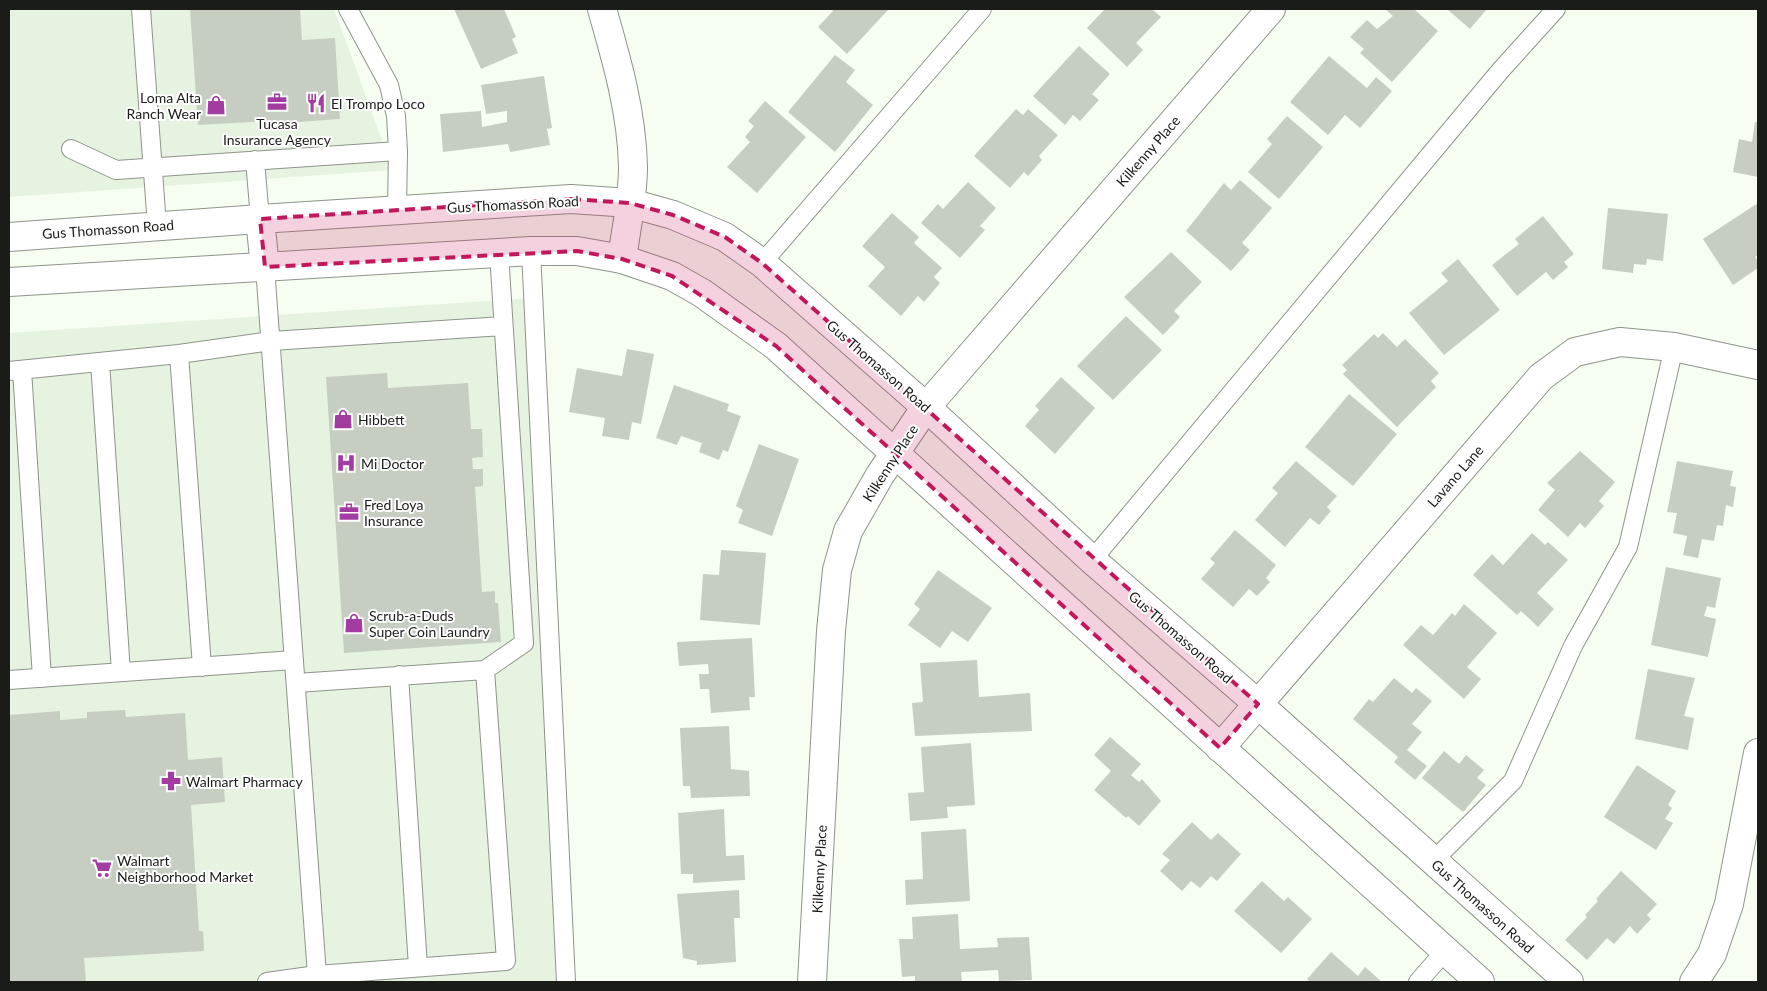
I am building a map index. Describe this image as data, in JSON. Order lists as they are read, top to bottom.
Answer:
{
  "streets": {
    "main road": ["Kilkenny Place", "Gus Thomasson Road", "Lavano Lane"]
  },
  "crossings": [
    ["Kilkenny Place", "Gus Thomasson Road"],
    ["Gus Thomasson Road", "Lavano Lane"]
  ],
  "places": {
    "office": ["Tucasa Insurance Agency", "Fred Loya Insurance"],
    "restaurant": ["El Trompo Loco"],
    "shop": ["Loma Alta Ranch Wear", "Hibbett", "Scrub-a-Duds Super Coin Laundry"],
    "hospital": ["Mi Doctor"],
    "pharmacy": ["Walmart Pharmacy"],
    "supermarket": ["Walmart Neighborhood Market"]
  }
}
